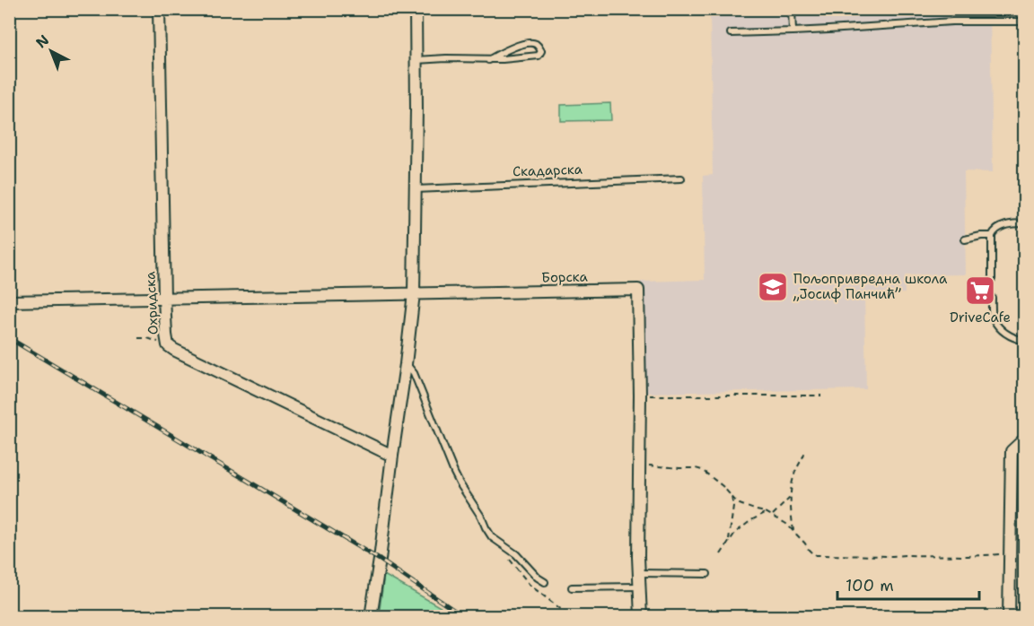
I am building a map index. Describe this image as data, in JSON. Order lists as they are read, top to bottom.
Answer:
{
  "streets": {
    "street": ["Борска", "Охридска"],
    "lane": ["Скадарска"]
  },
  "crossings": [
    ["Борска", "Охридска"]
  ],
  "places": {
    "school or university": ["Пољопривредна школа „Јосиф Панчић”"],
    "supermarket": ["DriveCafe"]
  },
  "scale_bar": "100 m",
  "north": "top left"
}
